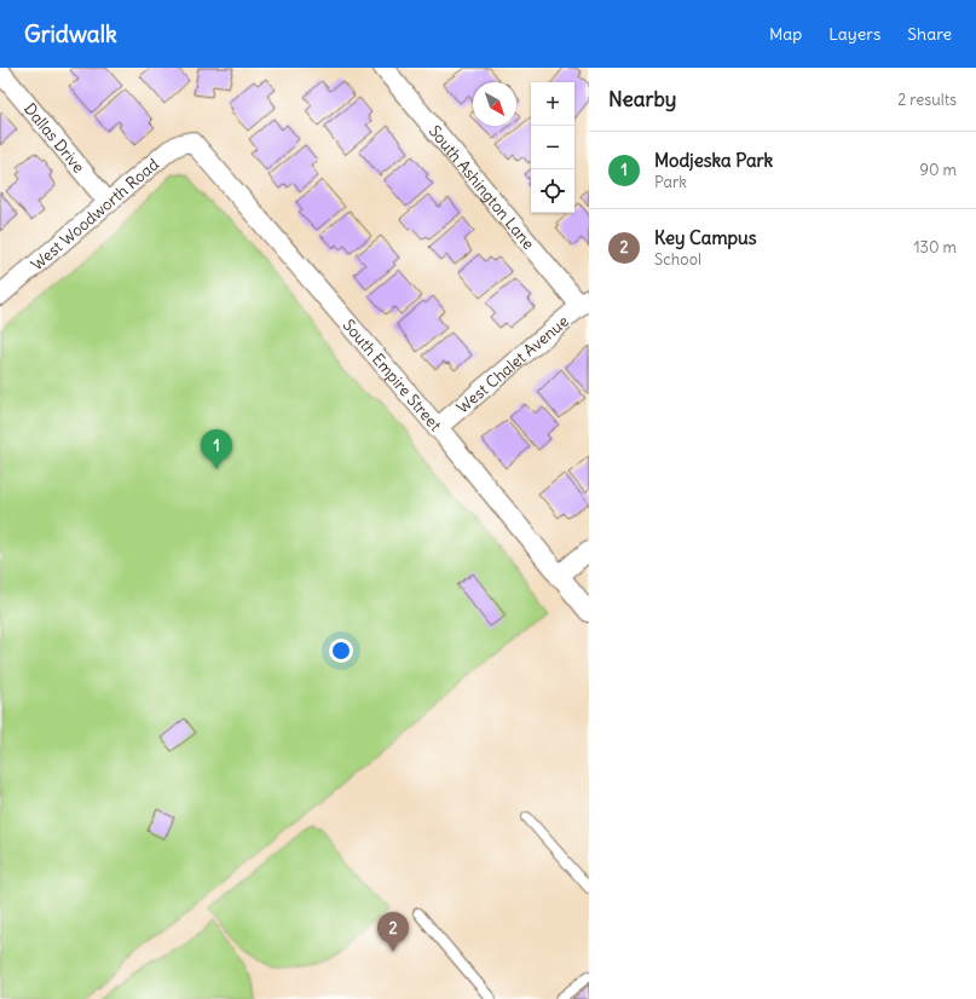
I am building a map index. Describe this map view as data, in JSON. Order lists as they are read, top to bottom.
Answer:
{
  "streets": {
    "street": [
      "Dallas Drive",
      "South Ashington Lane",
      "West Woodworth Road",
      "West Chalet Avenue",
      "South Empire Street"
    ]
  },
  "crossings": [
    ["Dallas Drive", "West Woodworth Road"],
    ["South Ashington Lane", "West Chalet Avenue"],
    ["West Woodworth Road", "South Empire Street"],
    ["West Chalet Avenue", "South Empire Street"]
  ],
  "north": "bottom right",
  "page": {
    "header": "Gridwalk",
    "nav": ["Map", "Layers", "Share"],
    "heading": ["Nearby", "2 results"],
    "map_buttons": ["+", "−"],
    "list": [
      {
        "mark": "1",
        "name": "Modjeska Park",
        "note": "Park",
        "value": "90 m"
      },
      {
        "mark": "2",
        "name": "Key Campus",
        "note": "School",
        "value": "130 m"
      }
    ],
    "pins": ["1", "2"]
  }
}
